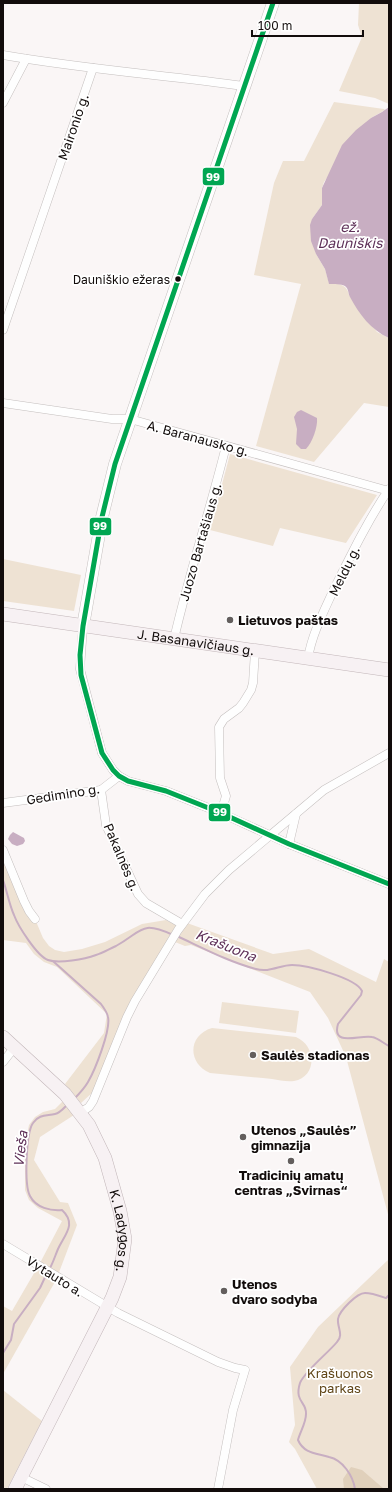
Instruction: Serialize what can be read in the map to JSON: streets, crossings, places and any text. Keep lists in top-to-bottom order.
{
  "streets": {
    "main road": ["J. Basanavičiaus g.", "K. Ladygos g."],
    "street": [
      "Maironio g.",
      "A. Baranausko g.",
      "Juozo Bartašiaus g.",
      "Meldų g.",
      "Gedimino g.",
      "Pakalnės g.",
      "Vytauto a."
    ]
  },
  "crossings": [
    ["A. Baranausko g.", "Juozo Bartašiaus g."],
    ["A. Baranausko g.", "Meldų g."],
    ["Juozo Bartašiaus g.", "J. Basanavičiaus g."],
    ["Meldų g.", "J. Basanavičiaus g."],
    ["Gedimino g.", "Pakalnės g."],
    ["K. Ladygos g.", "Vytauto a."]
  ],
  "water": ["ež. Dauniškis", "Krašuona", "Vieša"],
  "parks": ["Krašuonos parkas"],
  "places": [
    "Dauniškio ežeras",
    "Lietuvos paštas",
    "Saulės stadionas",
    "Utenos „Saulės” gimnazija",
    "Tradicinių amatų centras „Svirnas“",
    "Utenos dvaro sodyba"
  ],
  "lines": ["transit line 99"],
  "scale_bar": "100 m"
}
